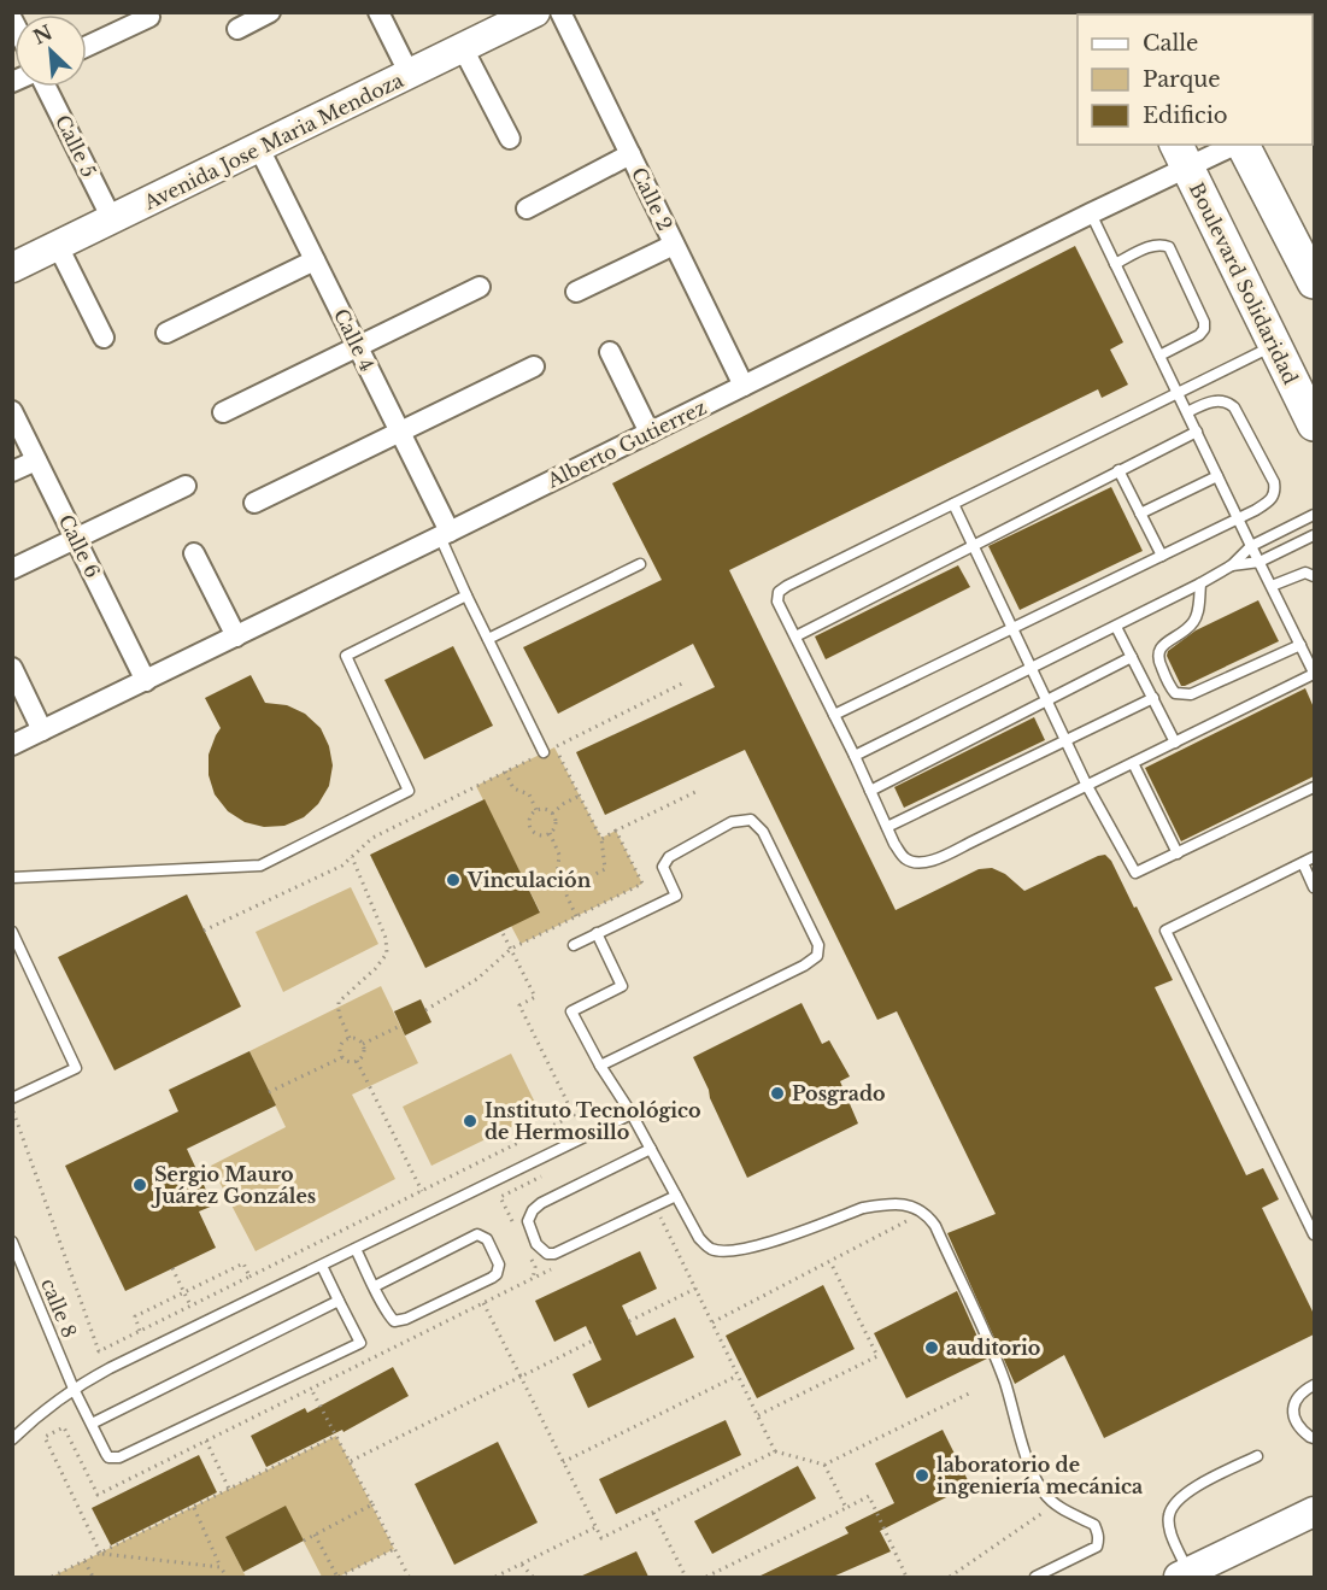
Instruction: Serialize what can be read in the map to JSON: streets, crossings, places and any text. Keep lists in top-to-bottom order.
{
  "streets": {
    "main road": ["Boulevard Solidaridad"],
    "street": [
      "Avenida Jose Maria Mendoza",
      "Calle 5",
      "Calle 2",
      "Calle 4",
      "Alberto Gutierrez",
      "Calle 6"
    ],
    "lane": ["calle 8"]
  },
  "crossings": [
    ["Avenida Jose Maria Mendoza", "Calle 5"],
    ["Avenida Jose Maria Mendoza", "Calle 4"],
    ["Calle 2", "Alberto Gutierrez"],
    ["Boulevard Solidaridad", "Alberto Gutierrez"],
    ["Calle 4", "Alberto Gutierrez"],
    ["Alberto Gutierrez", "Calle 6"]
  ],
  "places": [
    "Vinculación",
    "Posgrado",
    "Instituto Tecnológico de Hermosillo",
    "Sergio Mauro Juárez Gonzáles",
    "auditorio",
    "laboratorio de ingeniería mecánica"
  ],
  "legend": ["Calle", "Parque", "Edificio"],
  "north": "top left"
}
